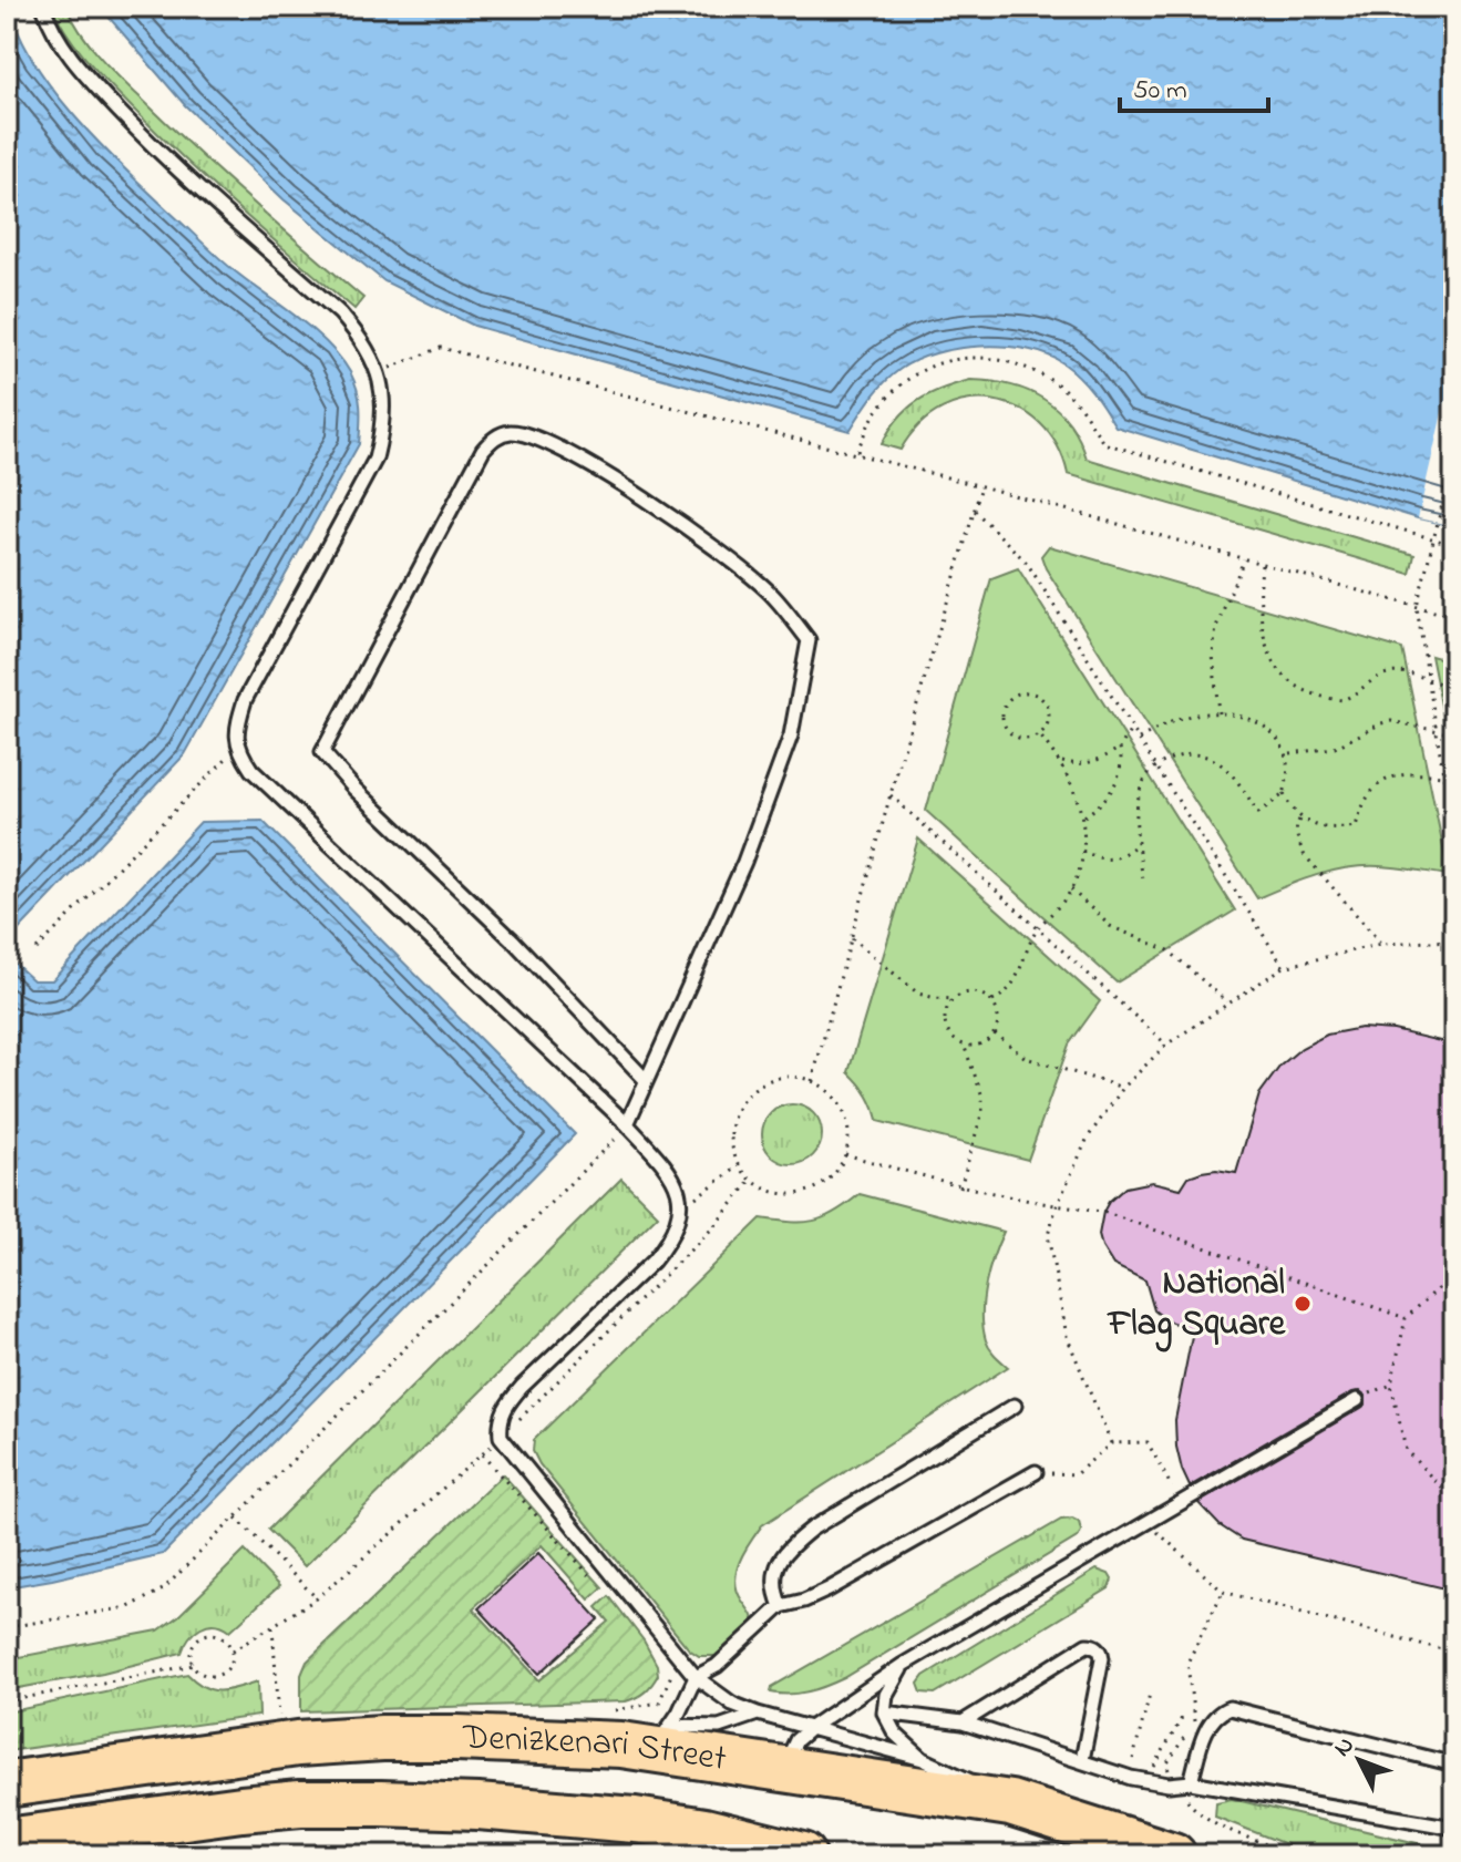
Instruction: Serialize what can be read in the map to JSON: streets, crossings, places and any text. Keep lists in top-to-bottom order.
{
  "streets": {
    "highway": ["Denizkenari Street"]
  },
  "places": ["National Flag Square"],
  "scale_bar": "50 m",
  "north": "top left"
}
